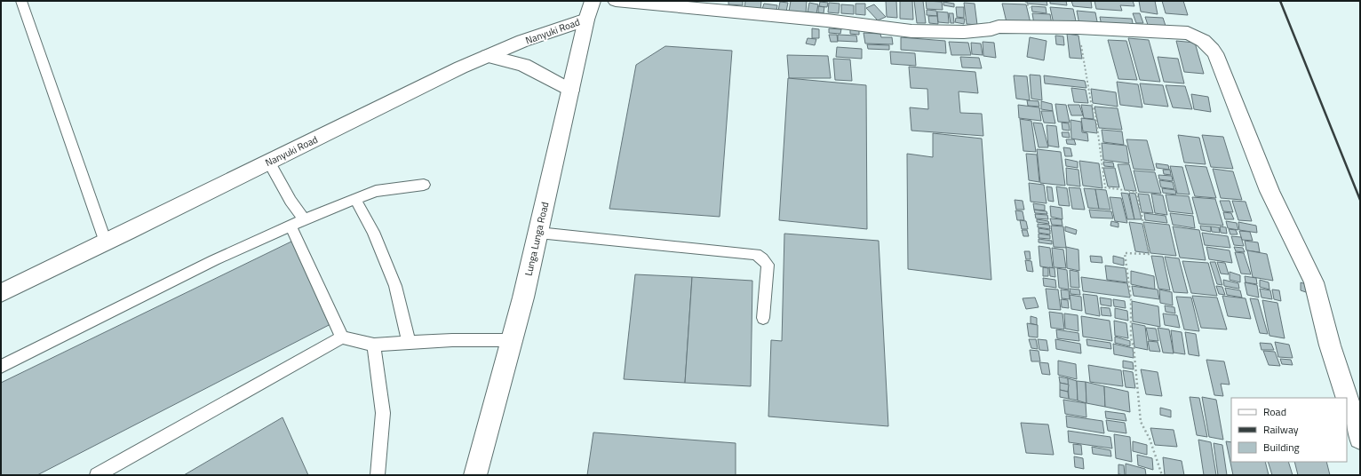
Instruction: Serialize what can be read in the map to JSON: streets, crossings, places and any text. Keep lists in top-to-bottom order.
{
  "streets": {
    "street": ["Nanyuki Road", "Lunga Lunga Road"]
  },
  "crossings": [
    ["Nanyuki Road", "Lunga Lunga Road"]
  ],
  "legend": ["Road", "Railway", "Building"]
}
